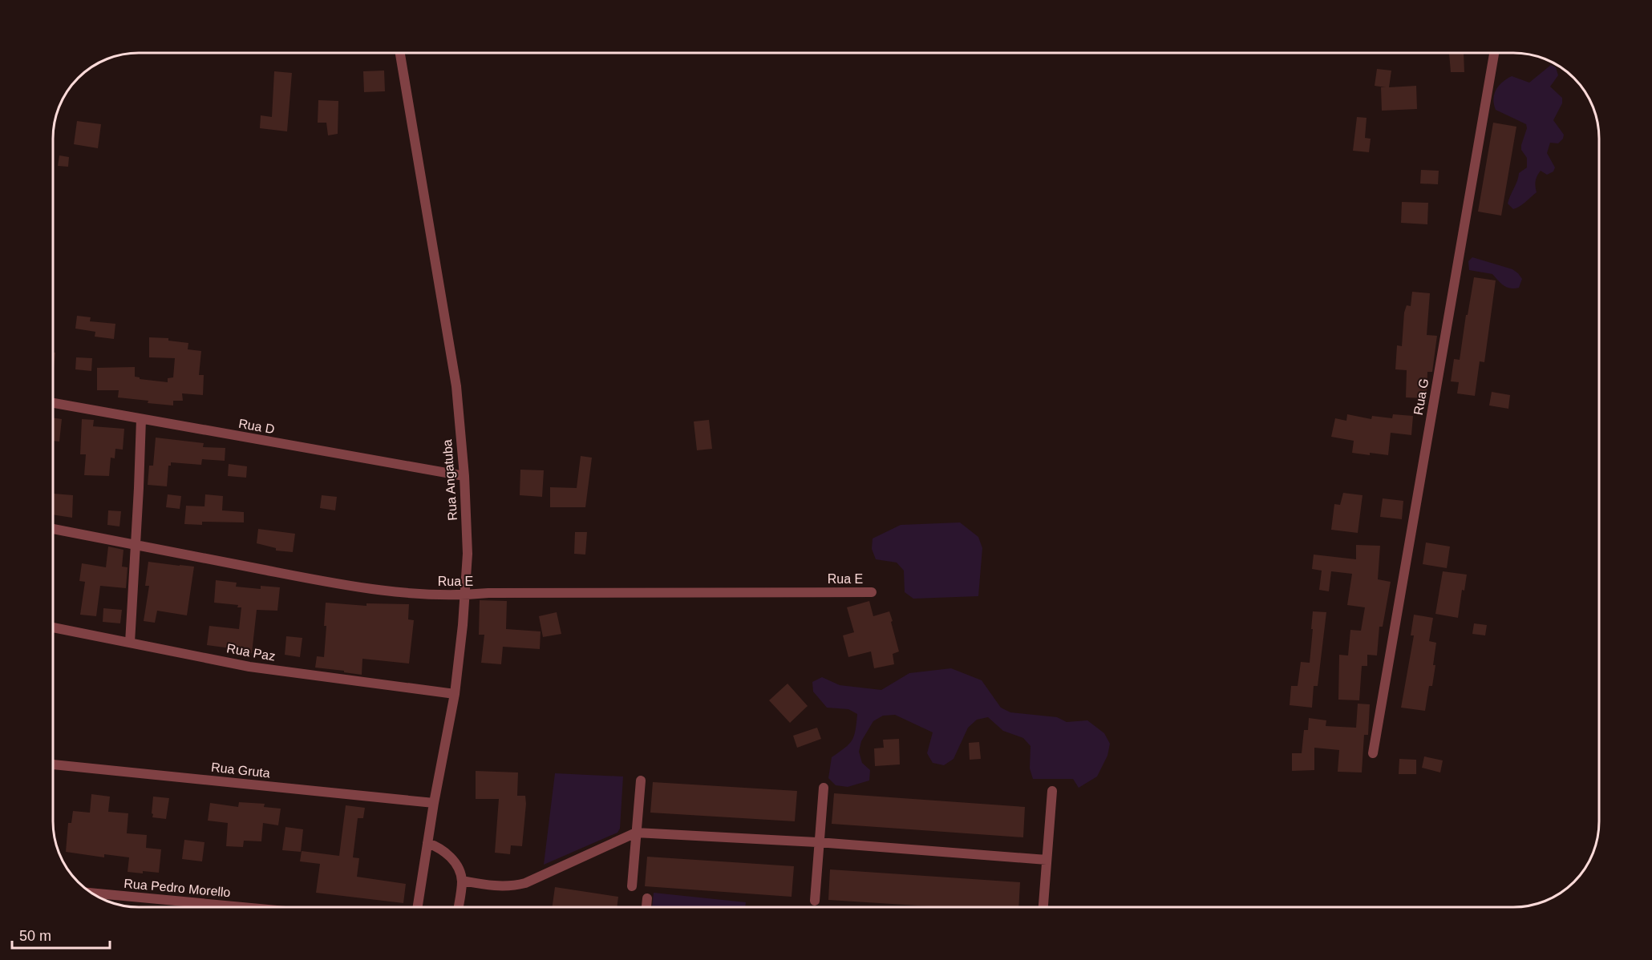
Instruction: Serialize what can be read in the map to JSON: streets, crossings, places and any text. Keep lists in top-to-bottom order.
{
  "streets": {
    "street": [
      "Rua G",
      "Rua D",
      "Rua Angatuba",
      "Rua E",
      "Rua Paz",
      "Rua Gruta",
      "Rua Pedro Morello"
    ]
  },
  "crossings": [
    ["Rua D", "Rua Angatuba"],
    ["Rua Angatuba", "Rua E"],
    ["Rua Angatuba", "Rua Paz"],
    ["Rua Angatuba", "Rua Gruta"]
  ],
  "scale_bar": "50 m"
}
